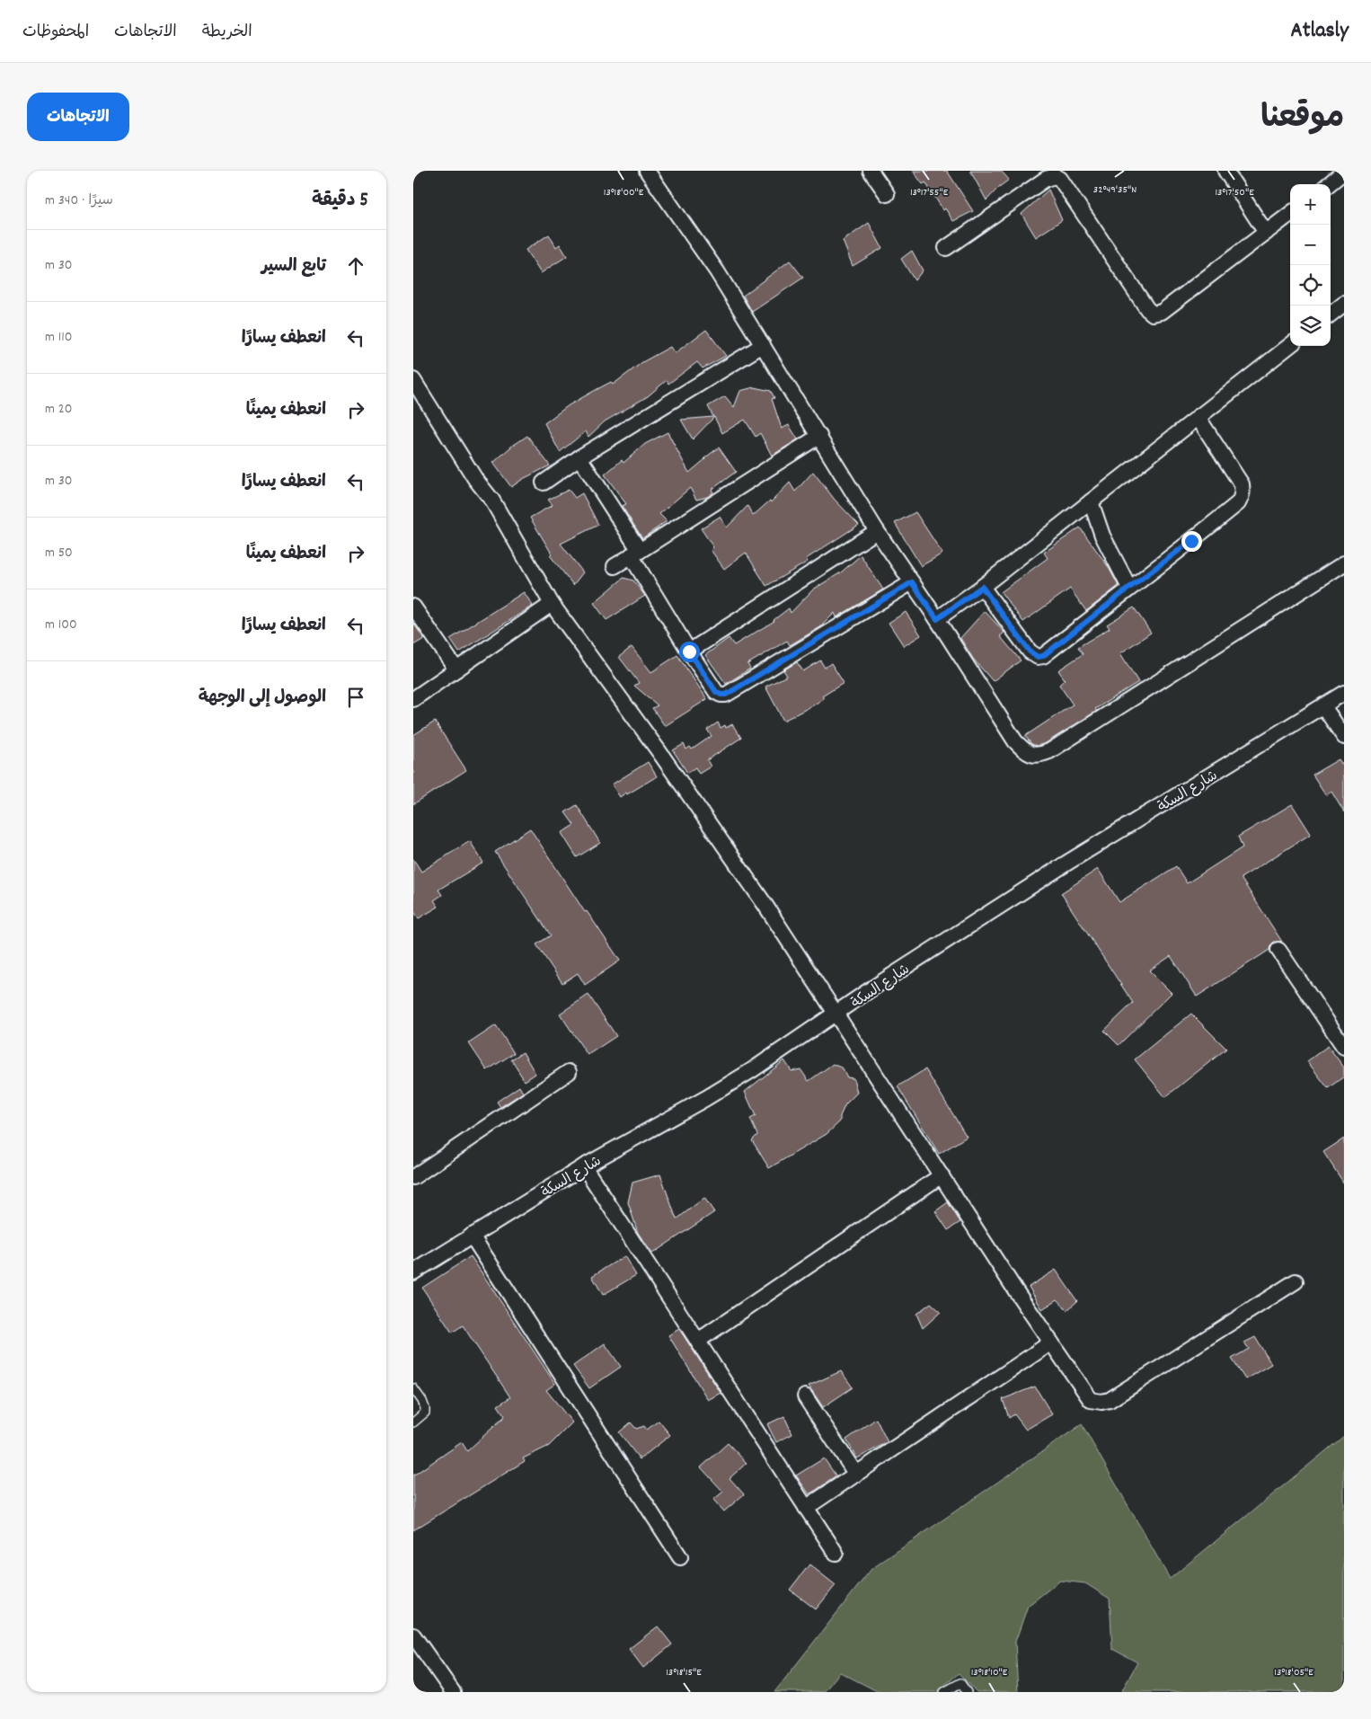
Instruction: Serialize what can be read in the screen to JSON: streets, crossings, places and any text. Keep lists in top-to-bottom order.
{
  "streets": {
    "street": ["شارع السكة"]
  },
  "page": {
    "header": "Atlasly",
    "nav": ["الخريطة", "الاتجاهات", "المحفوظات"],
    "title": "موقعنا",
    "buttons": "الاتجاهات",
    "heading": ["5 دقيقة", "سيرًا · 340 m"],
    "map_buttons": ["+", "−"],
    "list": [
      ["تابع السير", "30 m"],
      ["انعطف يسارًا", "110 m"],
      ["انعطف يمينًا", "20 m"],
      ["انعطف يسارًا", "30 m"],
      ["انعطف يمينًا", "50 m"],
      ["انعطف يسارًا", "100 m"],
      "الوصول إلى الوجهة"
    ]
  },
  "coordinates": [
    "32°49'35\"N",
    "13°18'00\"E",
    "13°17'55\"E",
    "13°17'50\"E",
    "13°18'15\"E",
    "13°18'10\"E",
    "13°18'05\"E"
  ]
}
